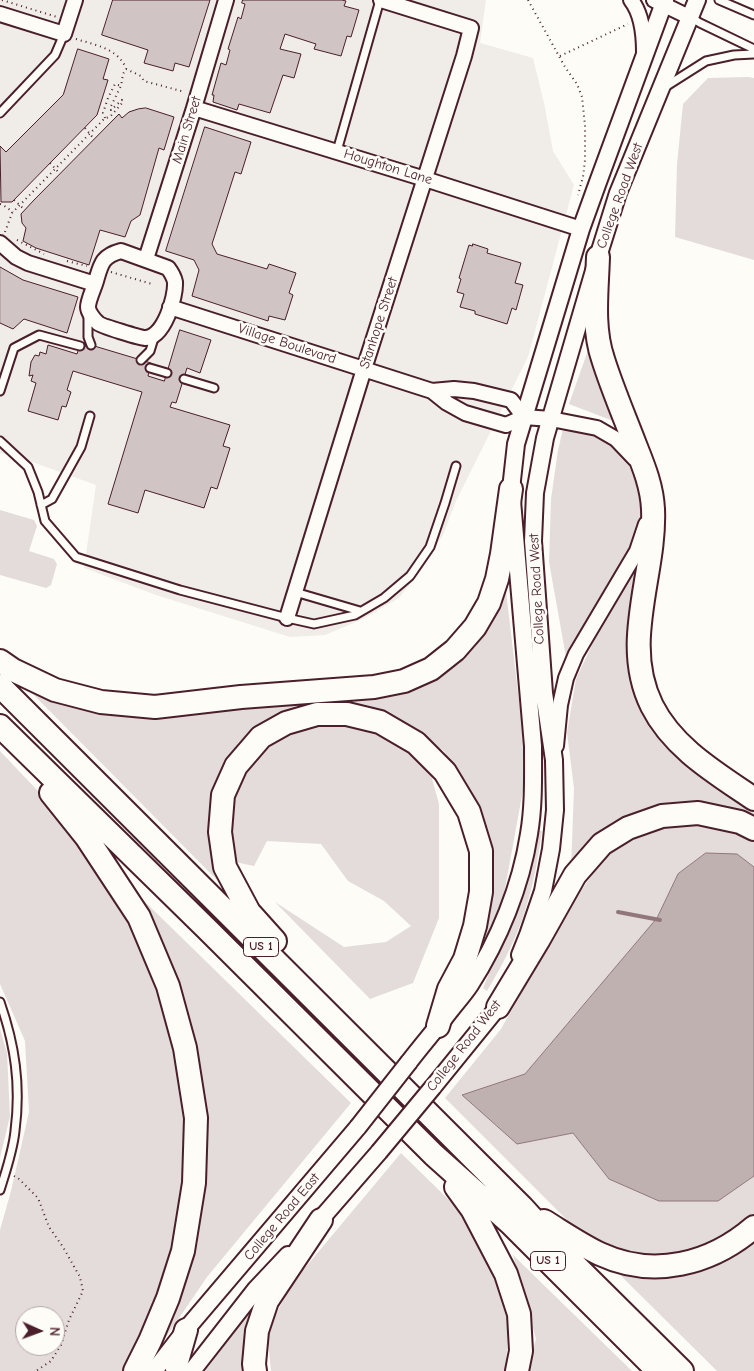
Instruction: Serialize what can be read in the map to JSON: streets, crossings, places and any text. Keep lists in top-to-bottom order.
{
  "streets": {
    "highway": ["US 1"],
    "street": [
      "Main Street",
      "Houghton Lane",
      "College Road West",
      "Stanhope Street",
      "Village Boulevard",
      "College Road East"
    ]
  },
  "crossings": [
    ["Main Street", "Houghton Lane"],
    ["Main Street", "Village Boulevard"],
    ["Houghton Lane", "College Road West"],
    ["Houghton Lane", "Stanhope Street"],
    ["College Road West", "Village Boulevard"],
    ["College Road West", "College Road East"],
    ["Stanhope Street", "Village Boulevard"]
  ],
  "north": "right"
}
